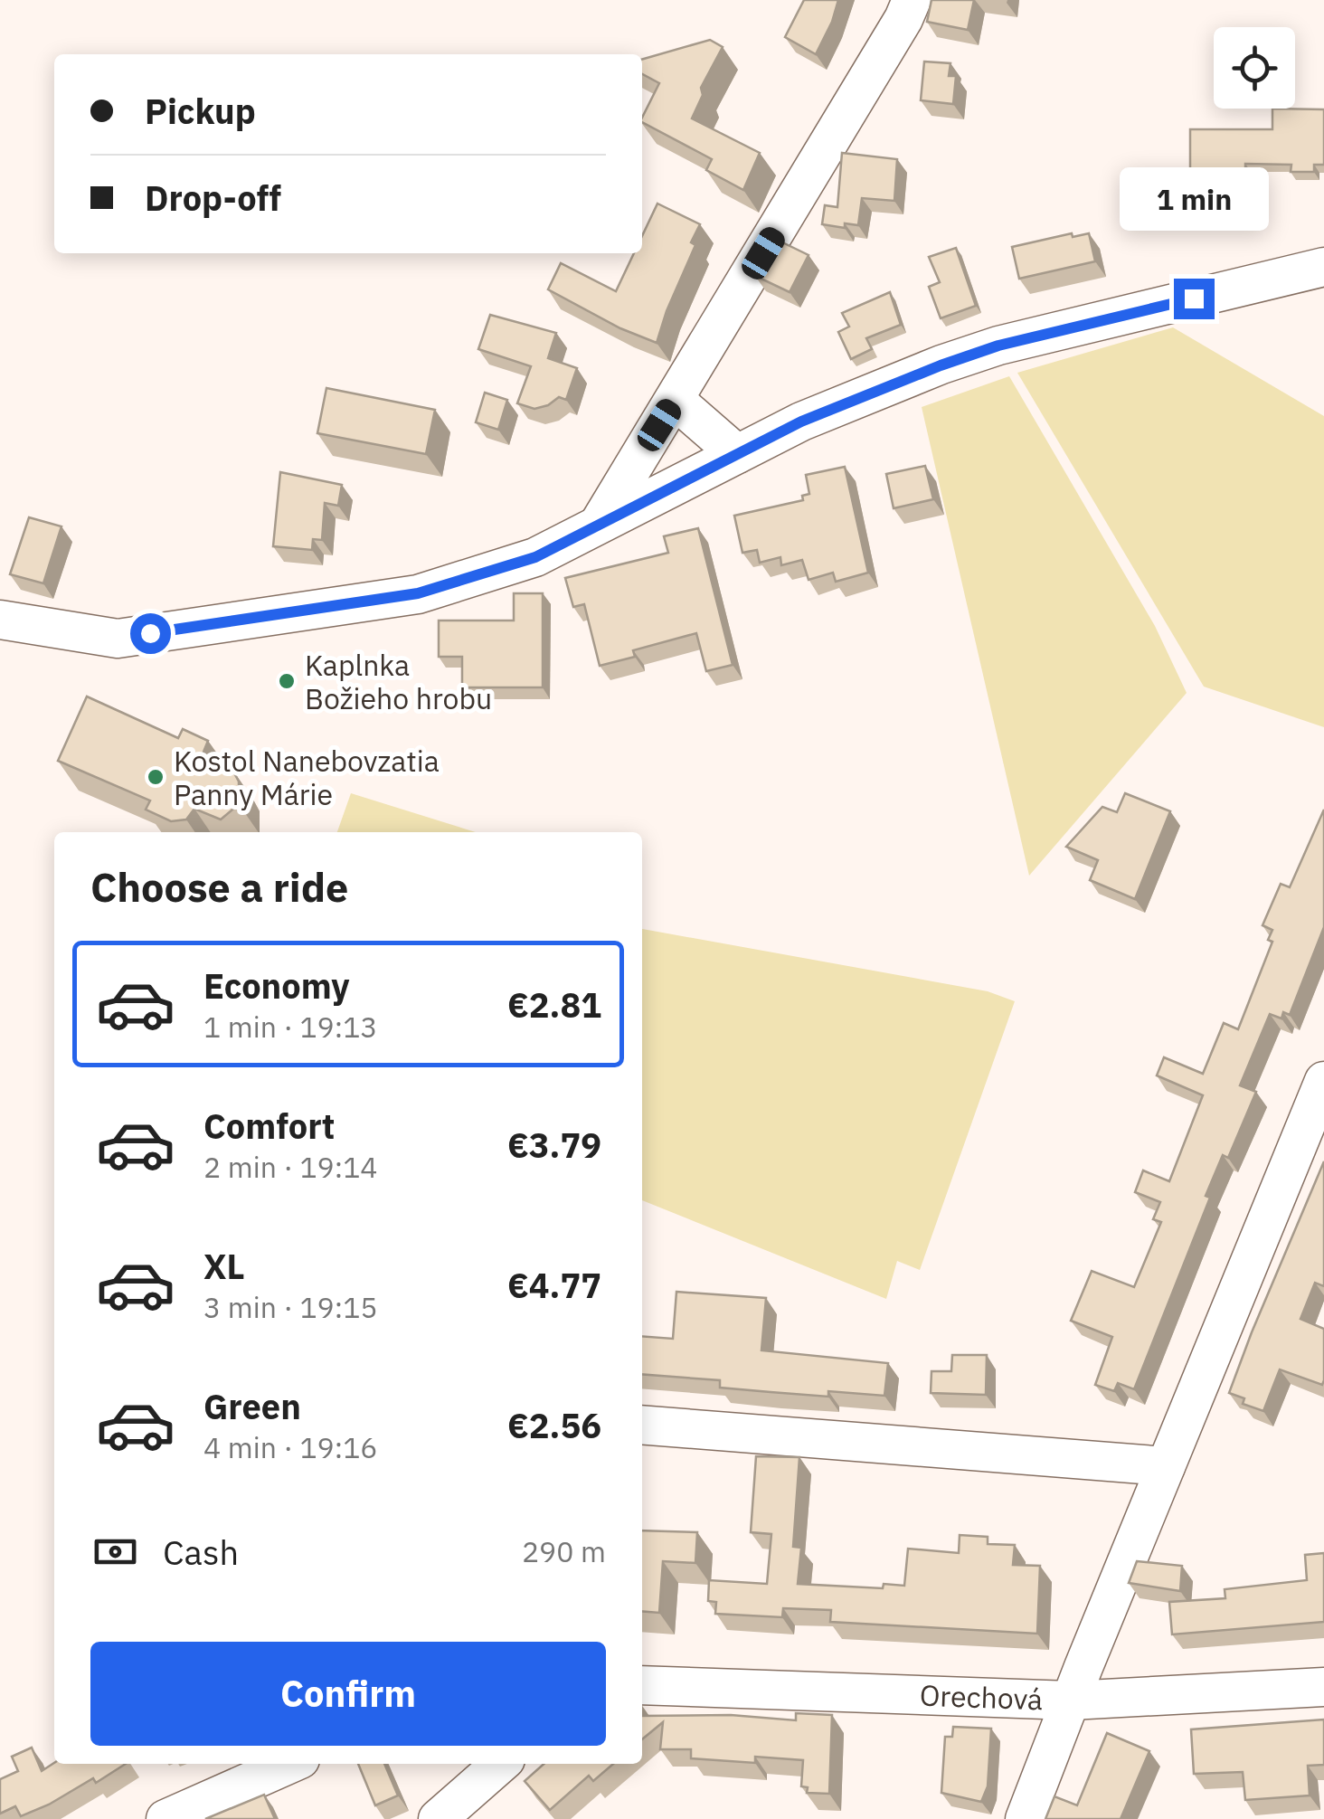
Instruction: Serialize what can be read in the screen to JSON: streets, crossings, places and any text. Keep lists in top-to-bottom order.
{
  "streets": {
    "street": ["Orechová"]
  },
  "places": ["Kaplnka Božieho hrobu", "Kostol Nanebovzatia Panny Márie"],
  "page": {
    "banner": ["Pickup", "Drop-off"],
    "bubble": "1 min",
    "heading": "Choose a ride",
    "list": [
      {
        "name": "Economy",
        "note": "1 min · 19:13",
        "value": "€2.81"
      },
      {
        "name": "Comfort",
        "note": "2 min · 19:14",
        "value": "€3.79"
      },
      {
        "name": "XL",
        "note": "3 min · 19:15",
        "value": "€4.77"
      },
      {
        "name": "Green",
        "note": "4 min · 19:16",
        "value": "€2.56"
      }
    ],
    "pay": ["Cash", "290 m"],
    "buttons": "Confirm"
  }
}
